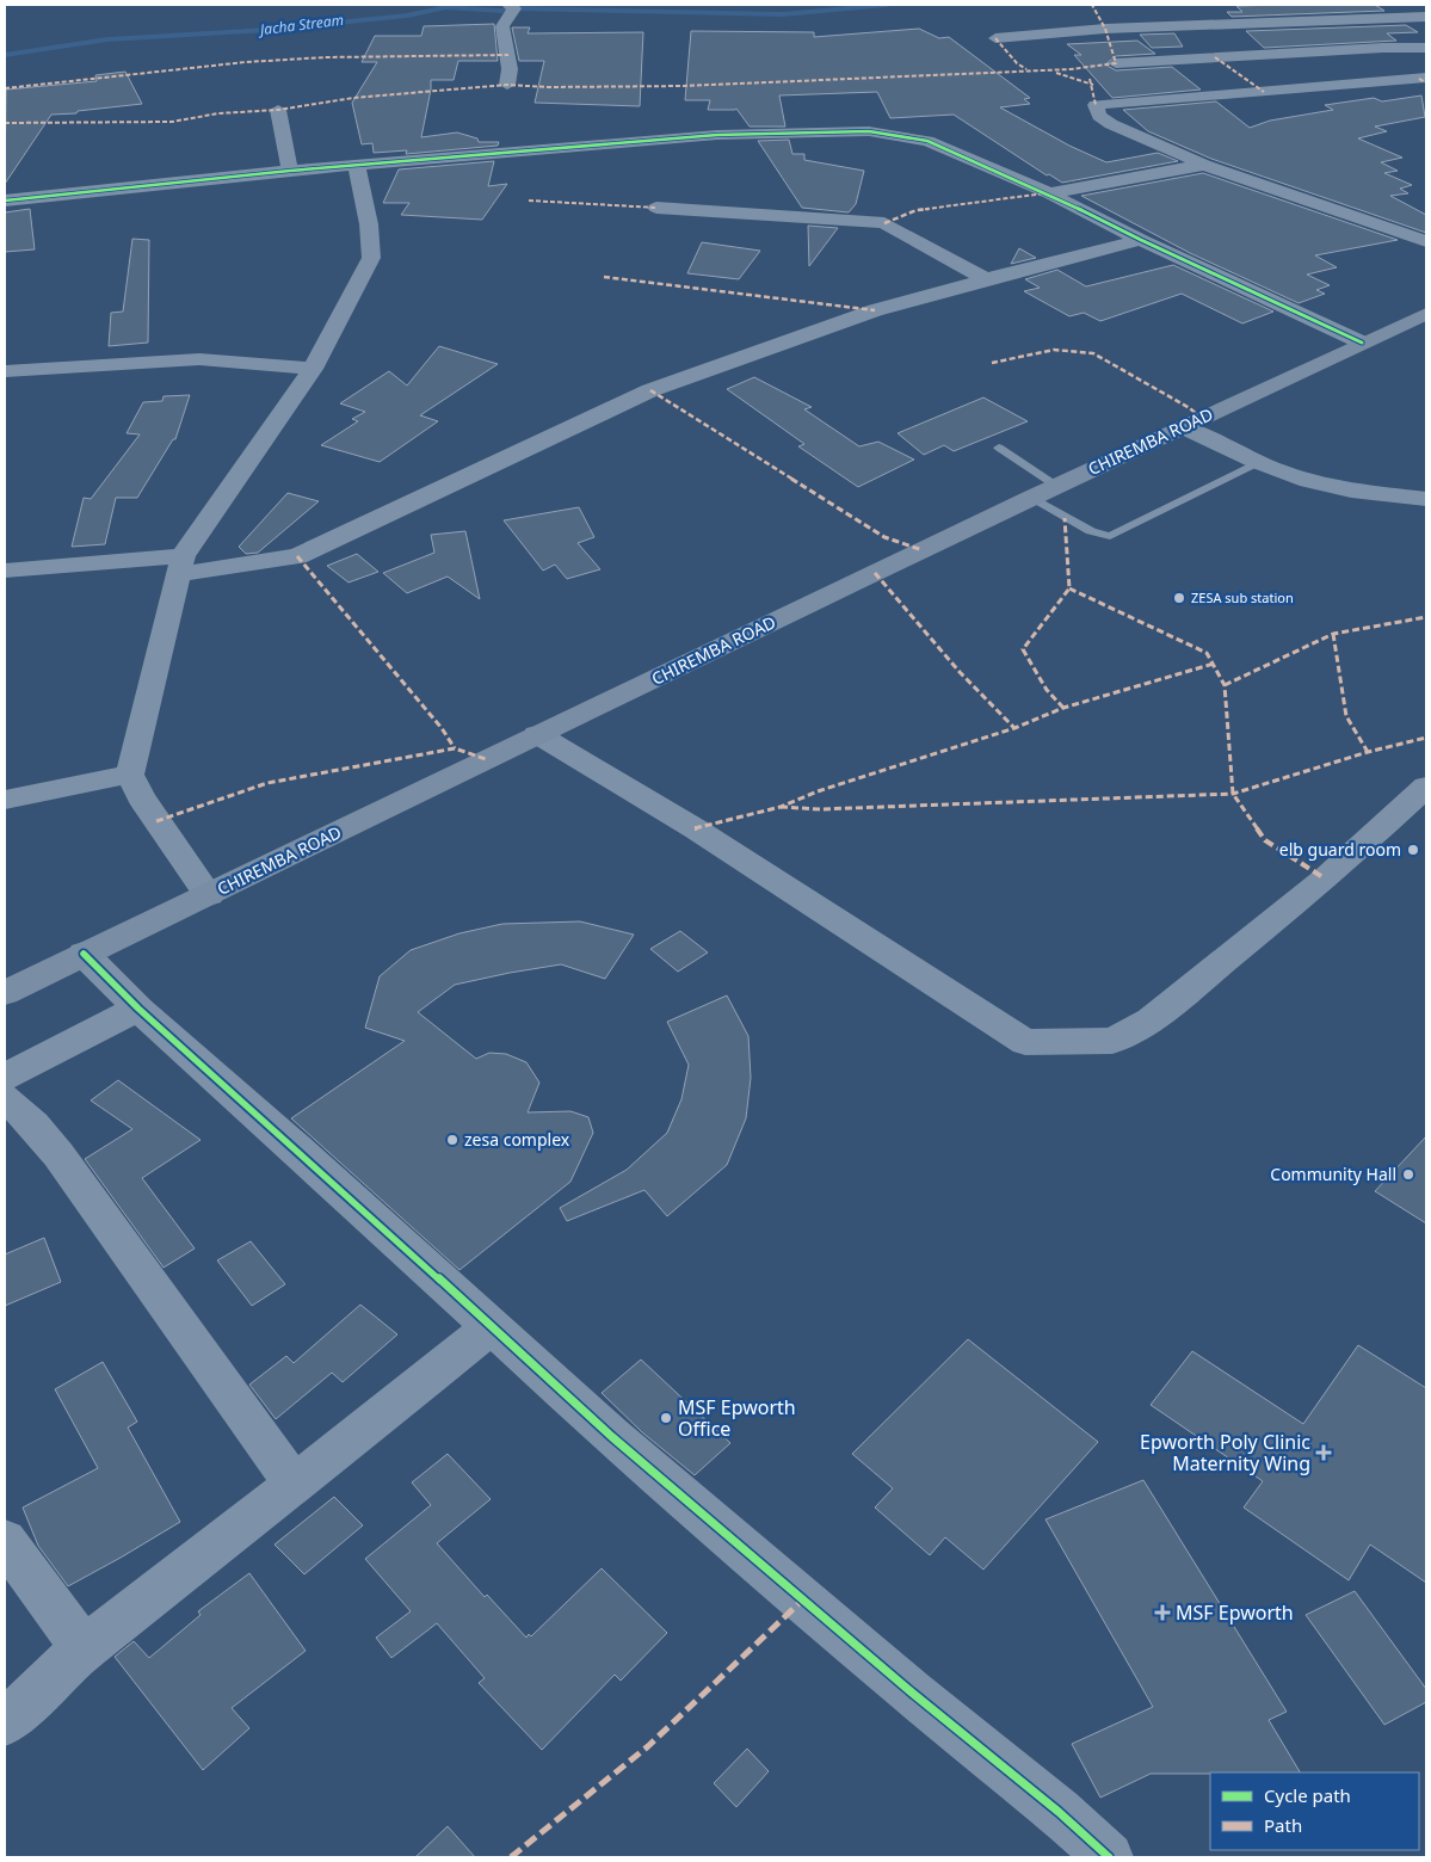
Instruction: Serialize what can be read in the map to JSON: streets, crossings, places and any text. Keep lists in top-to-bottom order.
{
  "streets": {
    "main road": ["CHIREMBA ROAD"]
  },
  "water": ["Jacha Stream"],
  "places": {
    "other": [
      "ZESA sub station",
      "elb guard room",
      "zesa complex",
      "Community Hall",
      "MSF Epworth Office"
    ],
    "health": ["Epworth Poly Clinic Maternity Wing", "MSF Epworth"]
  },
  "legend": ["Cycle path", "Path"]
}
